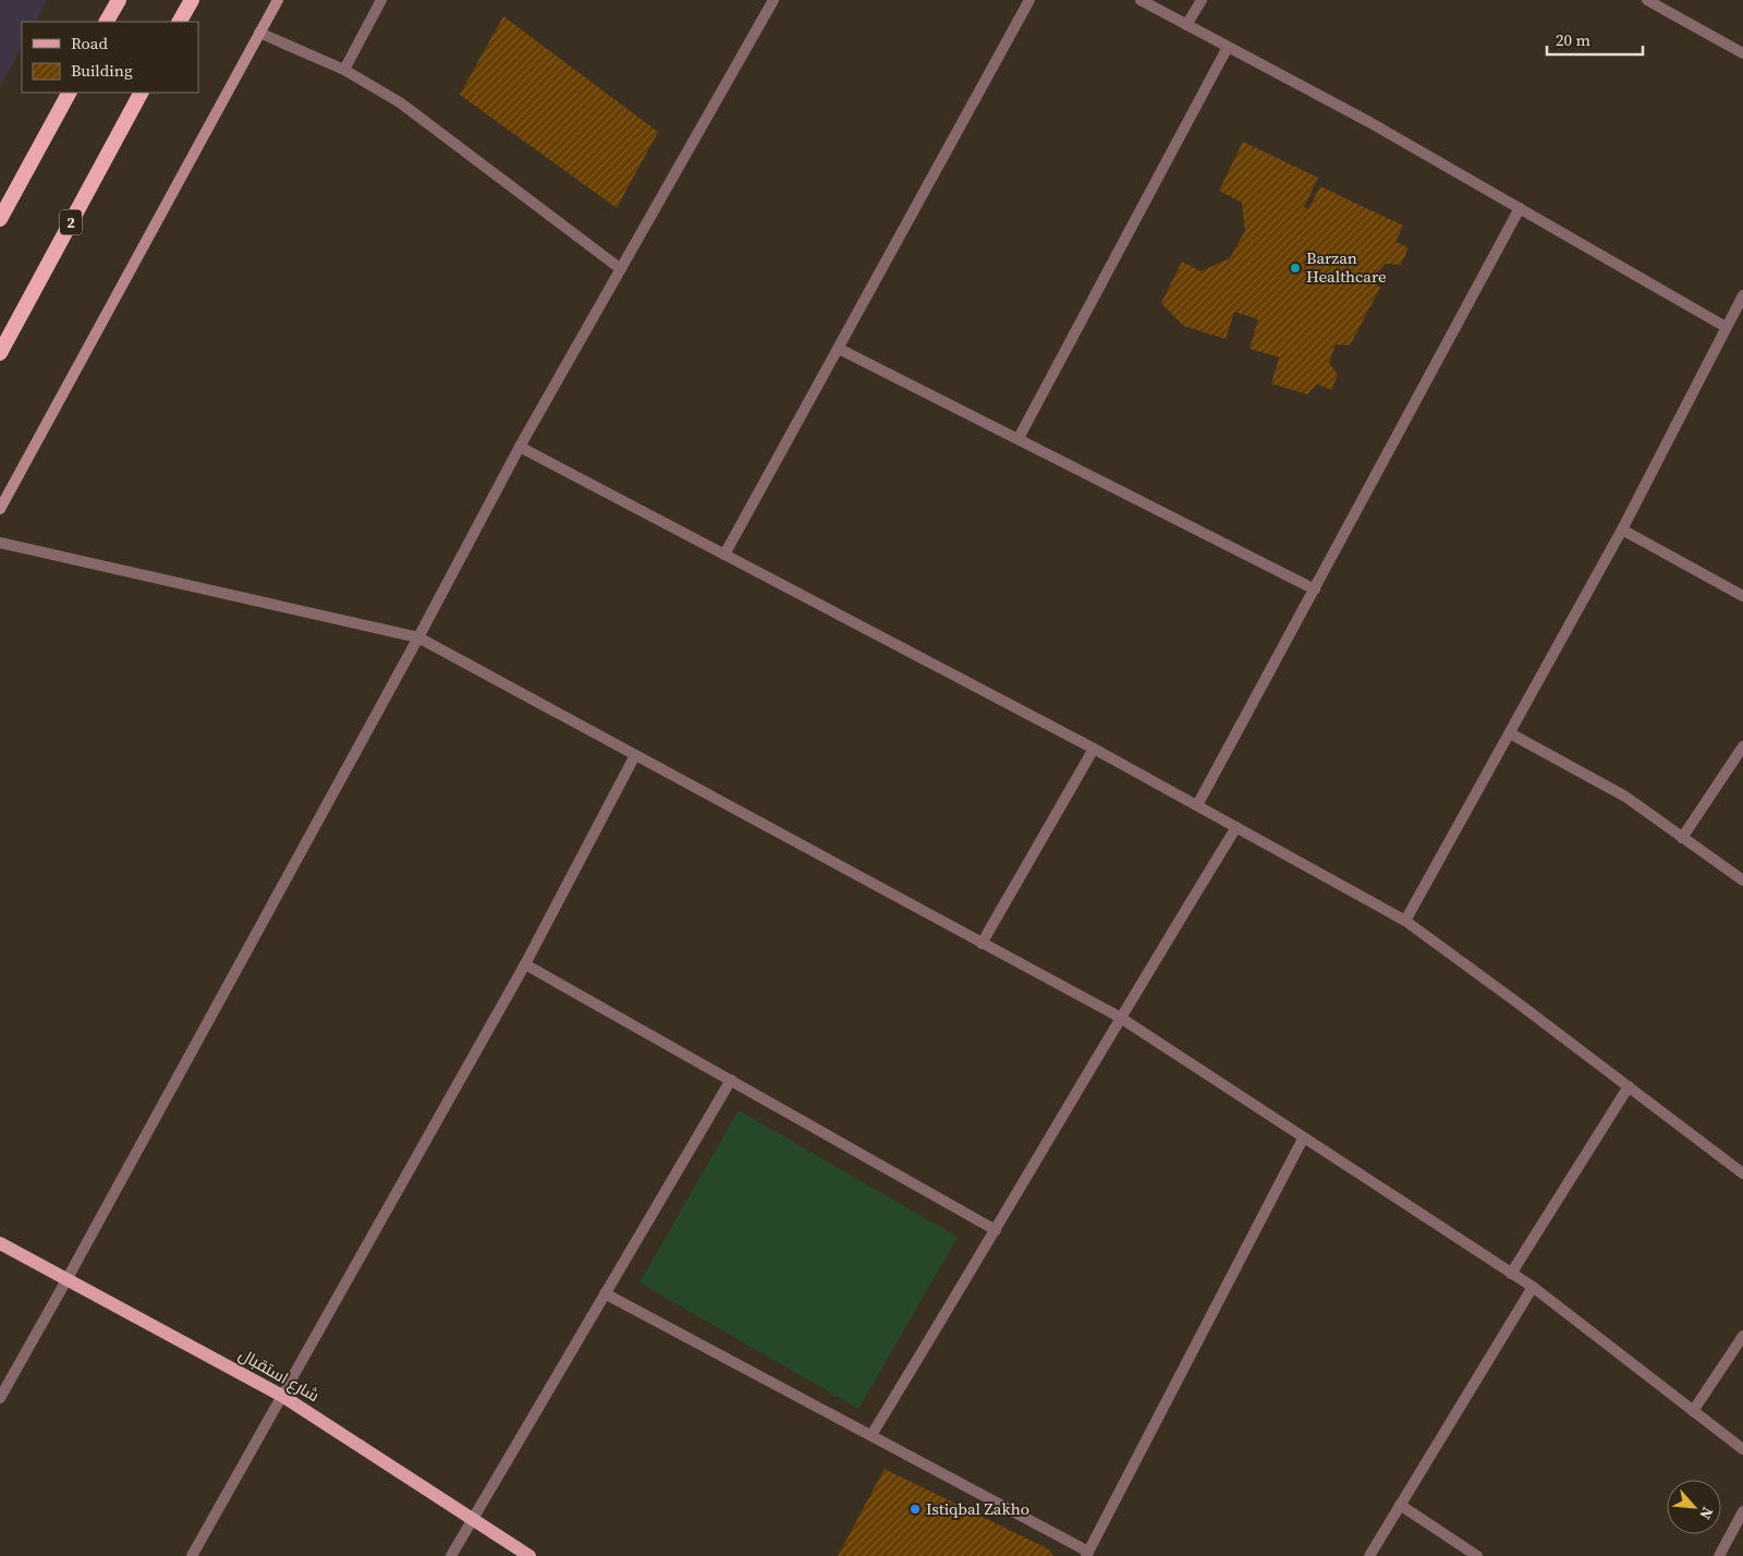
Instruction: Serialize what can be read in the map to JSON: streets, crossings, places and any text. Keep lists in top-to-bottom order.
{
  "streets": {
    "highway": ["2"],
    "main road": ["شارع استقبال"]
  },
  "places": ["Barzan Healthcare", "Istiqbal Zakho"],
  "legend": ["Road", "Building"],
  "scale_bar": "20 m",
  "north": "bottom right"
}
